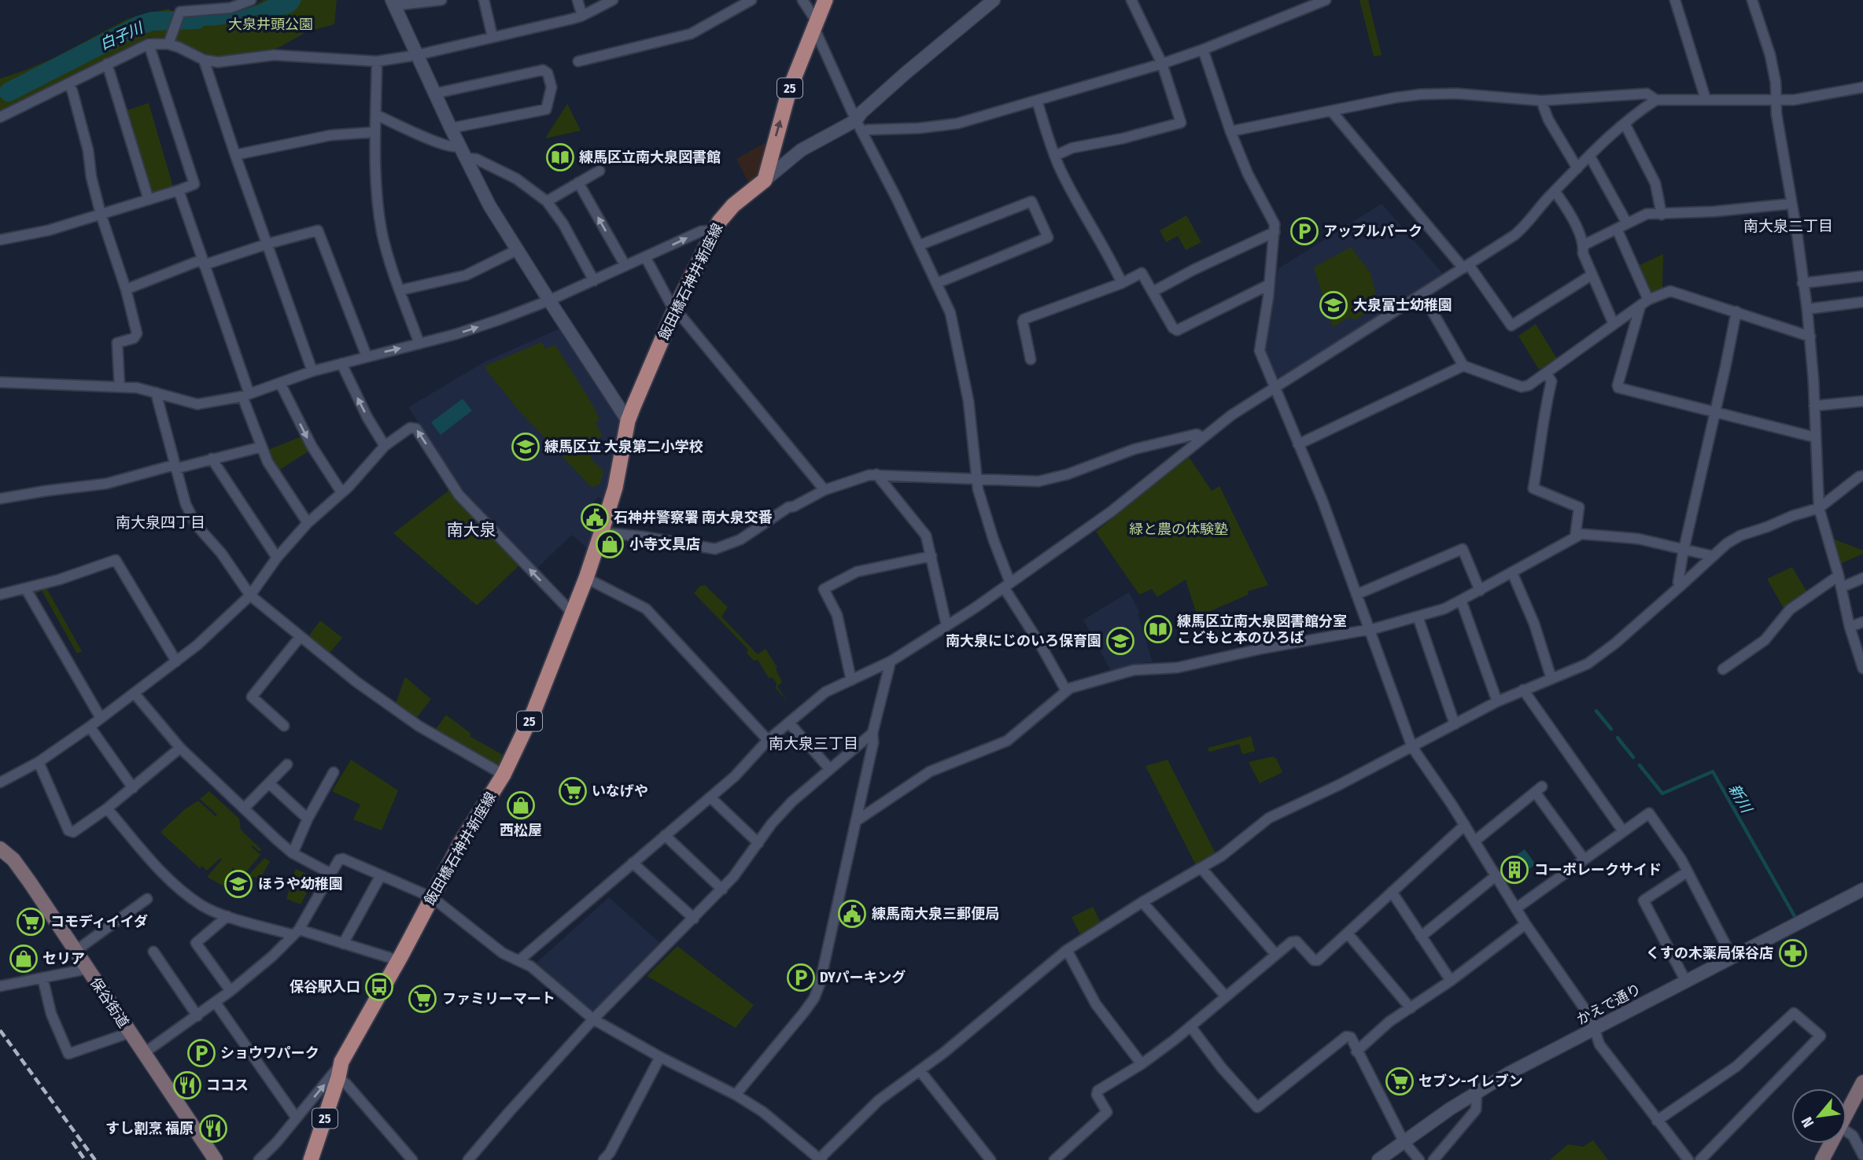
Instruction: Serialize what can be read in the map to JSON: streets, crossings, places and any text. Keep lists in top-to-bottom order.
{
  "streets": {
    "main road": ["25", "飯田橋石神井新座線", "保谷街道"],
    "street": ["かえで通り"]
  },
  "crossings": [
    ["25", "飯田橋石神井新座線"]
  ],
  "districts": [
    "南大泉二丁目",
    "南大泉四丁目",
    "南大泉",
    "南大泉三丁目"
  ],
  "water": ["白子川", "新川"],
  "parks": ["大泉井頭公園", "緑と農の体験塾"],
  "places": {
    "library": ["練馬区立南大泉図書館", "練馬区立南大泉図書館分室 こどもと本のひろば"],
    "parking": ["アップルパーク", "DYパーキング", "ショウワパーク"],
    "school or university": [
      "大泉富士幼稚園",
      "練馬区立 大泉第二小学校",
      "南大泉にじのいろ保育園",
      "ほうや幼稚園"
    ],
    "public building": ["石神井警察署 南大泉交番", "練馬南大泉三郵便局"],
    "shop": ["小寺文具店", "西松屋", "セリア"],
    "supermarket": [
      "いなげや",
      "コモディイイダ",
      "ファミリーマート",
      "セブン-イレブン"
    ],
    "building": ["コーポレークサイド"],
    "pharmacy": ["くすの木薬局保谷店"],
    "bus stop": ["保谷駅入口"],
    "restaurant": ["ココス", "すし割烹 福原"]
  },
  "north": "bottom left"
}
